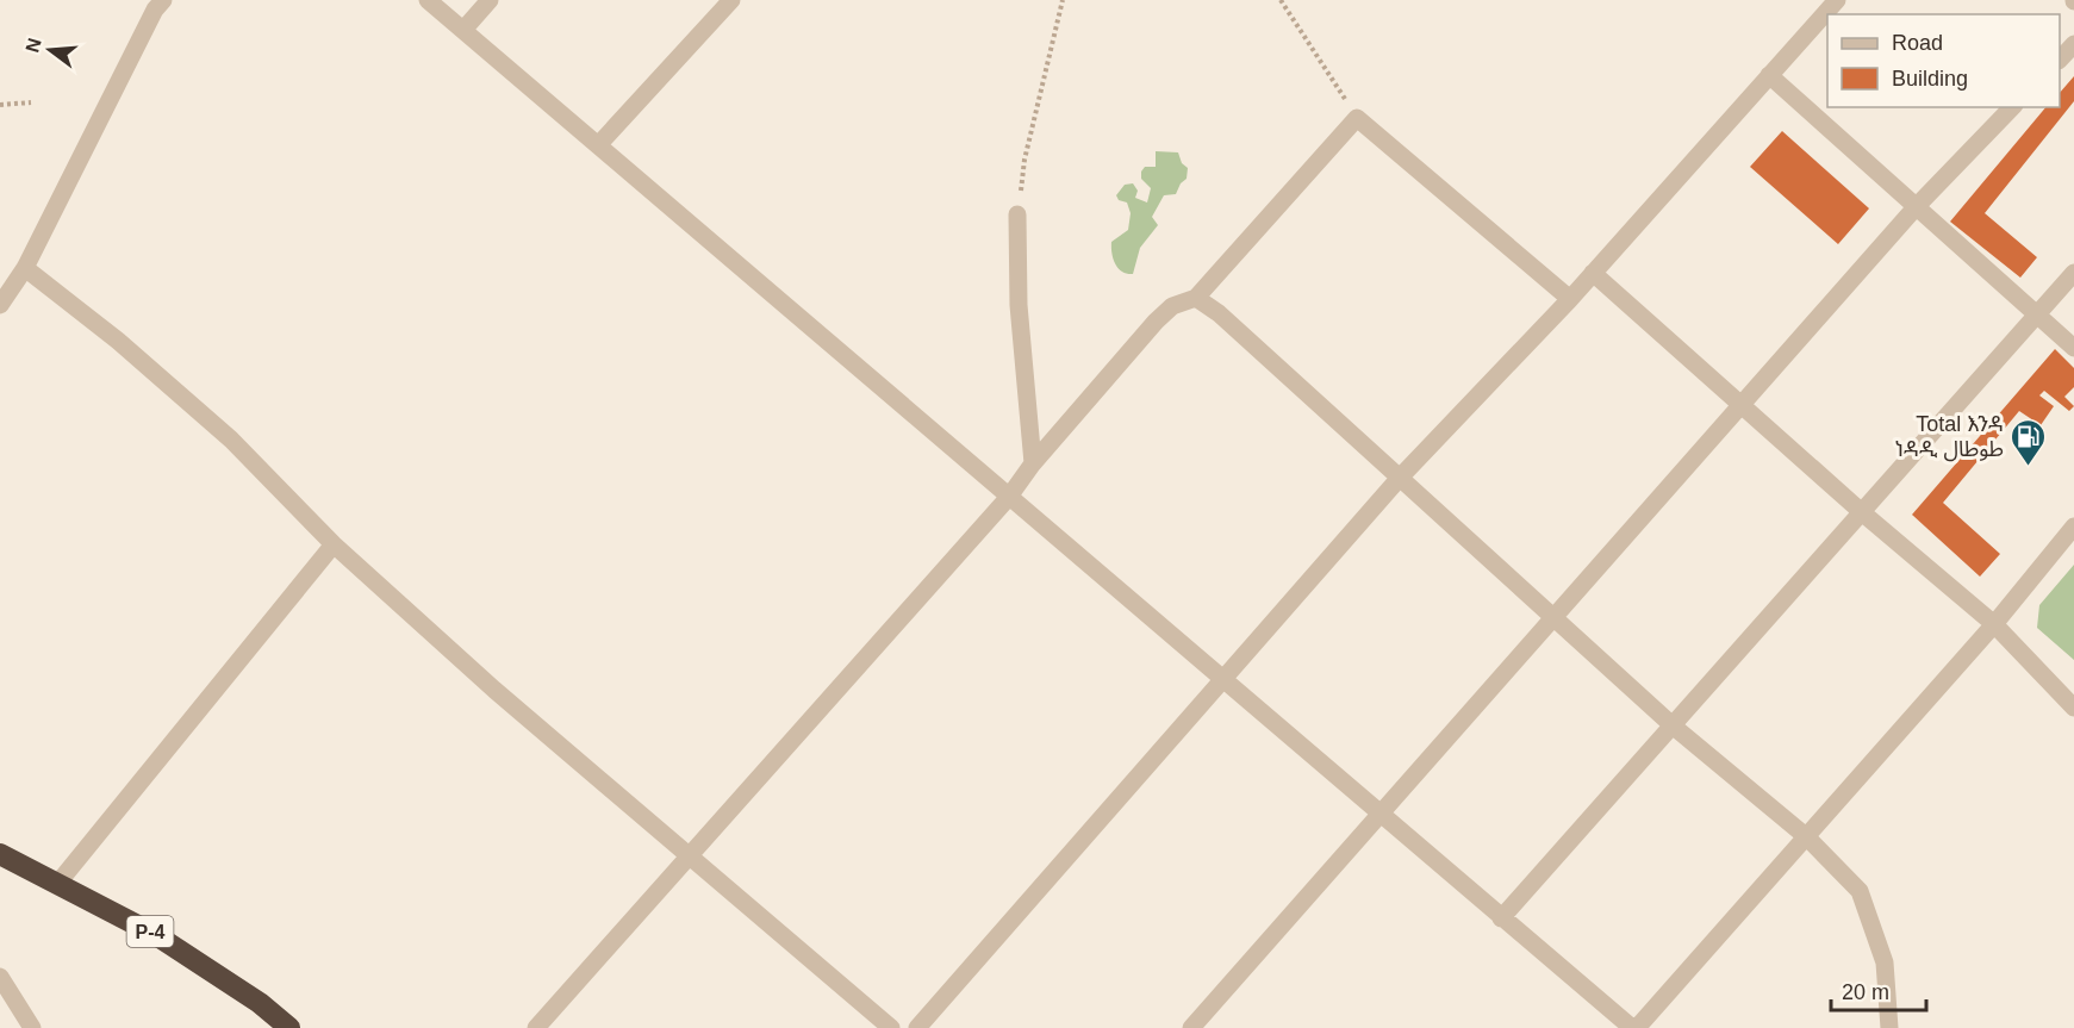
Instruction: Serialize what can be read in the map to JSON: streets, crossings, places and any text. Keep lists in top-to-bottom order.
{
  "streets": {
    "highway": ["P-4"]
  },
  "places": {
    "fuel station": ["Total እንዳ ነዳዲ طوطال"]
  },
  "legend": ["Road", "Building"],
  "scale_bar": "20 m",
  "north": "left"
}
